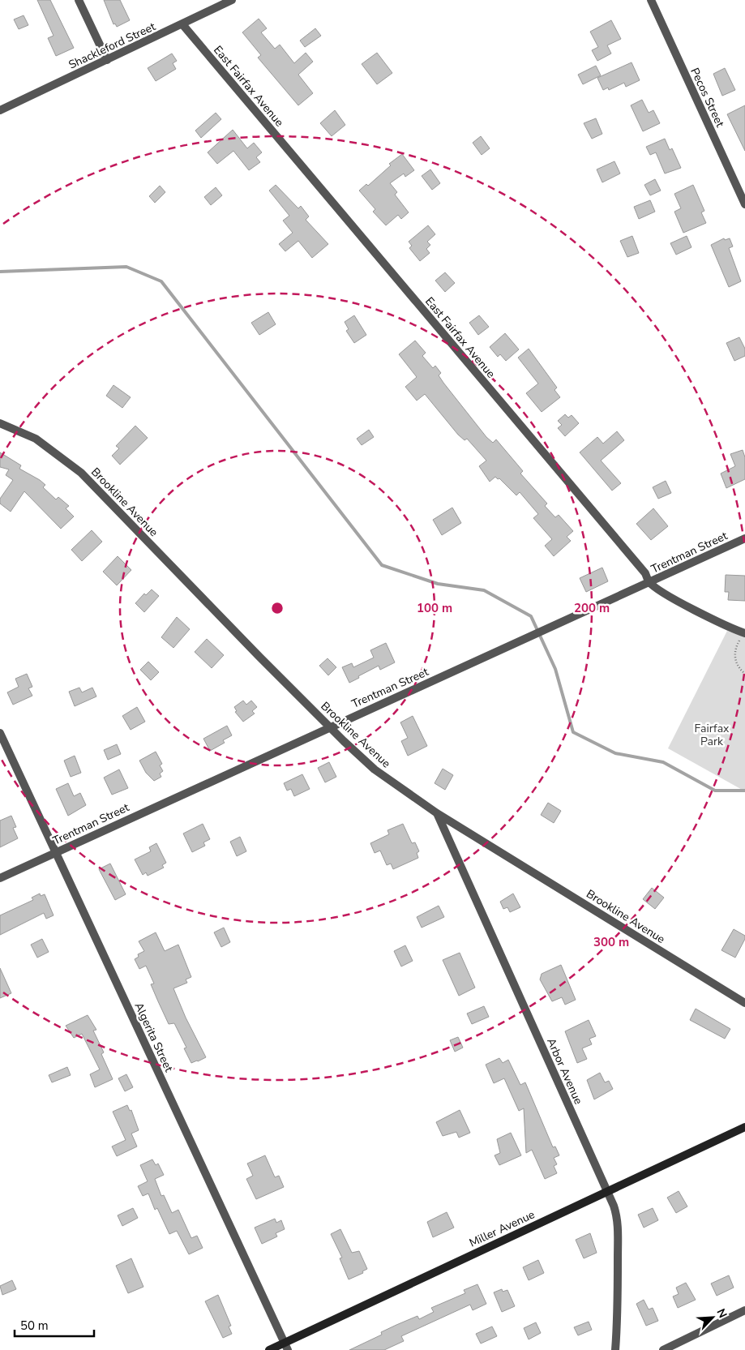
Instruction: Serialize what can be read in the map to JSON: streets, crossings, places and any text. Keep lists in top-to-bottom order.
{
  "streets": {
    "main road": ["Miller Avenue"],
    "street": [
      "Shackleford Street",
      "East Fairfax Avenue",
      "Pecos Street",
      "Brookline Avenue",
      "Trentman Street",
      "Algerita Street",
      "Arbor Avenue"
    ]
  },
  "crossings": [
    ["Shackleford Street", "East Fairfax Avenue"],
    ["East Fairfax Avenue", "Trentman Street"],
    ["Brookline Avenue", "Trentman Street"],
    ["Brookline Avenue", "Arbor Avenue"],
    ["Trentman Street", "Algerita Street"],
    ["Algerita Street", "Miller Avenue"],
    ["Arbor Avenue", "Miller Avenue"]
  ],
  "parks": ["Fairfax Park"],
  "scale_bar": "50 m",
  "north": "top right",
  "rings": ["100 m", "200 m", "300 m"]
}
